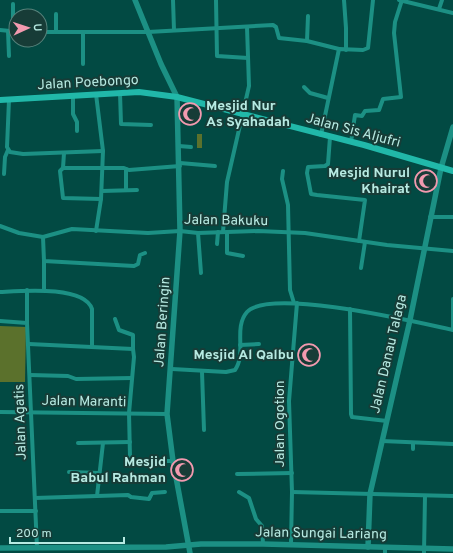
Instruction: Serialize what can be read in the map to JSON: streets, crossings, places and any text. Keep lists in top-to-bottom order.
{
  "streets": {
    "main road": ["Jalan Poebongo", "Jalan Sis Aljufri"],
    "street": [
      "Jalan Bakuku",
      "Jalan Beringin",
      "Jalan Danau Talaga",
      "Jalan Maranti",
      "Jalan Agatis",
      "Jalan Ogotion",
      "Jalan Sungai Lariang"
    ]
  },
  "crossings": [
    ["Jalan Poebongo", "Jalan Sis Aljufri"],
    ["Jalan Poebongo", "Jalan Beringin"],
    ["Jalan Sis Aljufri", "Jalan Beringin"],
    ["Jalan Sis Aljufri", "Jalan Danau Talaga"],
    ["Jalan Bakuku", "Jalan Beringin"],
    ["Jalan Bakuku", "Jalan Danau Talaga"],
    ["Jalan Bakuku", "Jalan Ogotion"],
    ["Jalan Beringin", "Jalan Maranti"],
    ["Jalan Beringin", "Jalan Sungai Lariang"],
    ["Jalan Danau Talaga", "Jalan Sungai Lariang"],
    ["Jalan Maranti", "Jalan Agatis"],
    ["Jalan Agatis", "Jalan Sungai Lariang"],
    ["Jalan Ogotion", "Jalan Sungai Lariang"]
  ],
  "places": {
    "mosque": [
      "Mesjid Nur As Syahadah",
      "Mesjid Nurul Khairat",
      "Mesjid Al Qalbu",
      "Mesjid Babul Rahman"
    ]
  },
  "scale_bar": "200 m",
  "north": "right"
}
